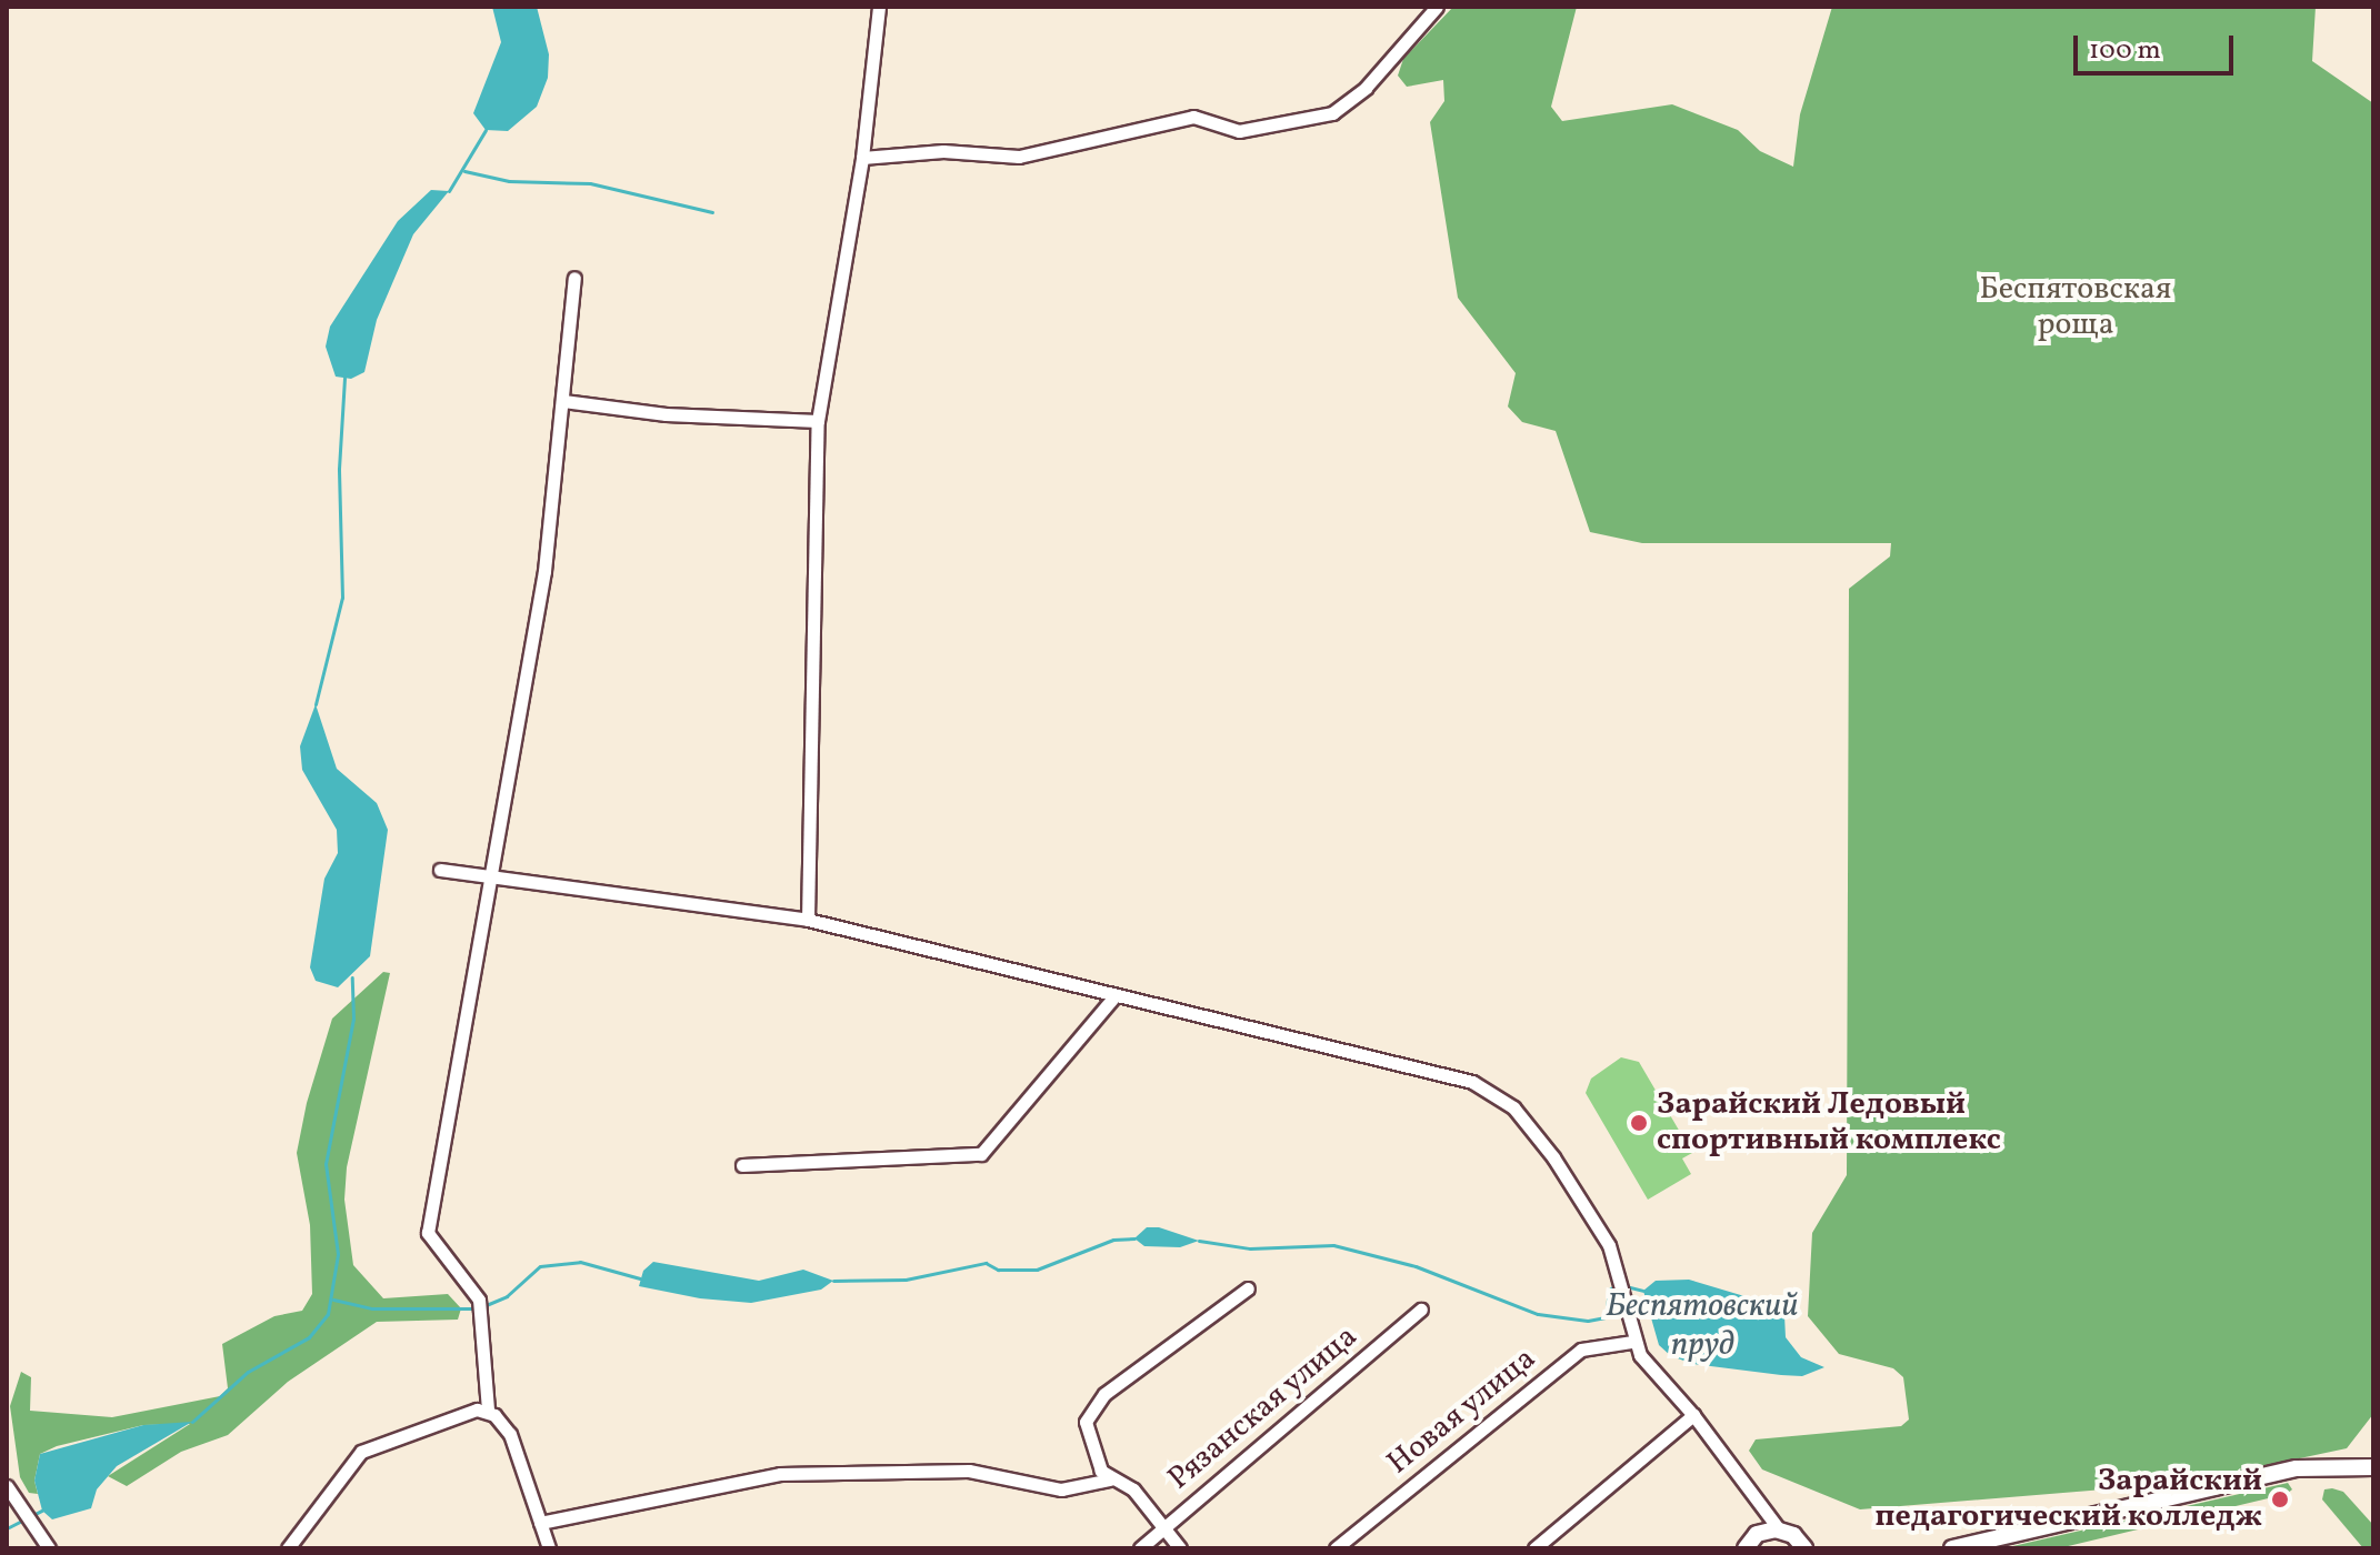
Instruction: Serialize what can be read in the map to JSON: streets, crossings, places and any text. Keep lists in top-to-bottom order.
{
  "streets": {
    "street": ["Рязанская улица", "Новая улица"]
  },
  "water": ["Беспятовский пруд"],
  "parks": ["Беспятовская роща"],
  "places": ["Зарайский Ледовый спортивный комплекс", "Зарайский педагогический колледж"],
  "scale_bar": "100 m"
}
